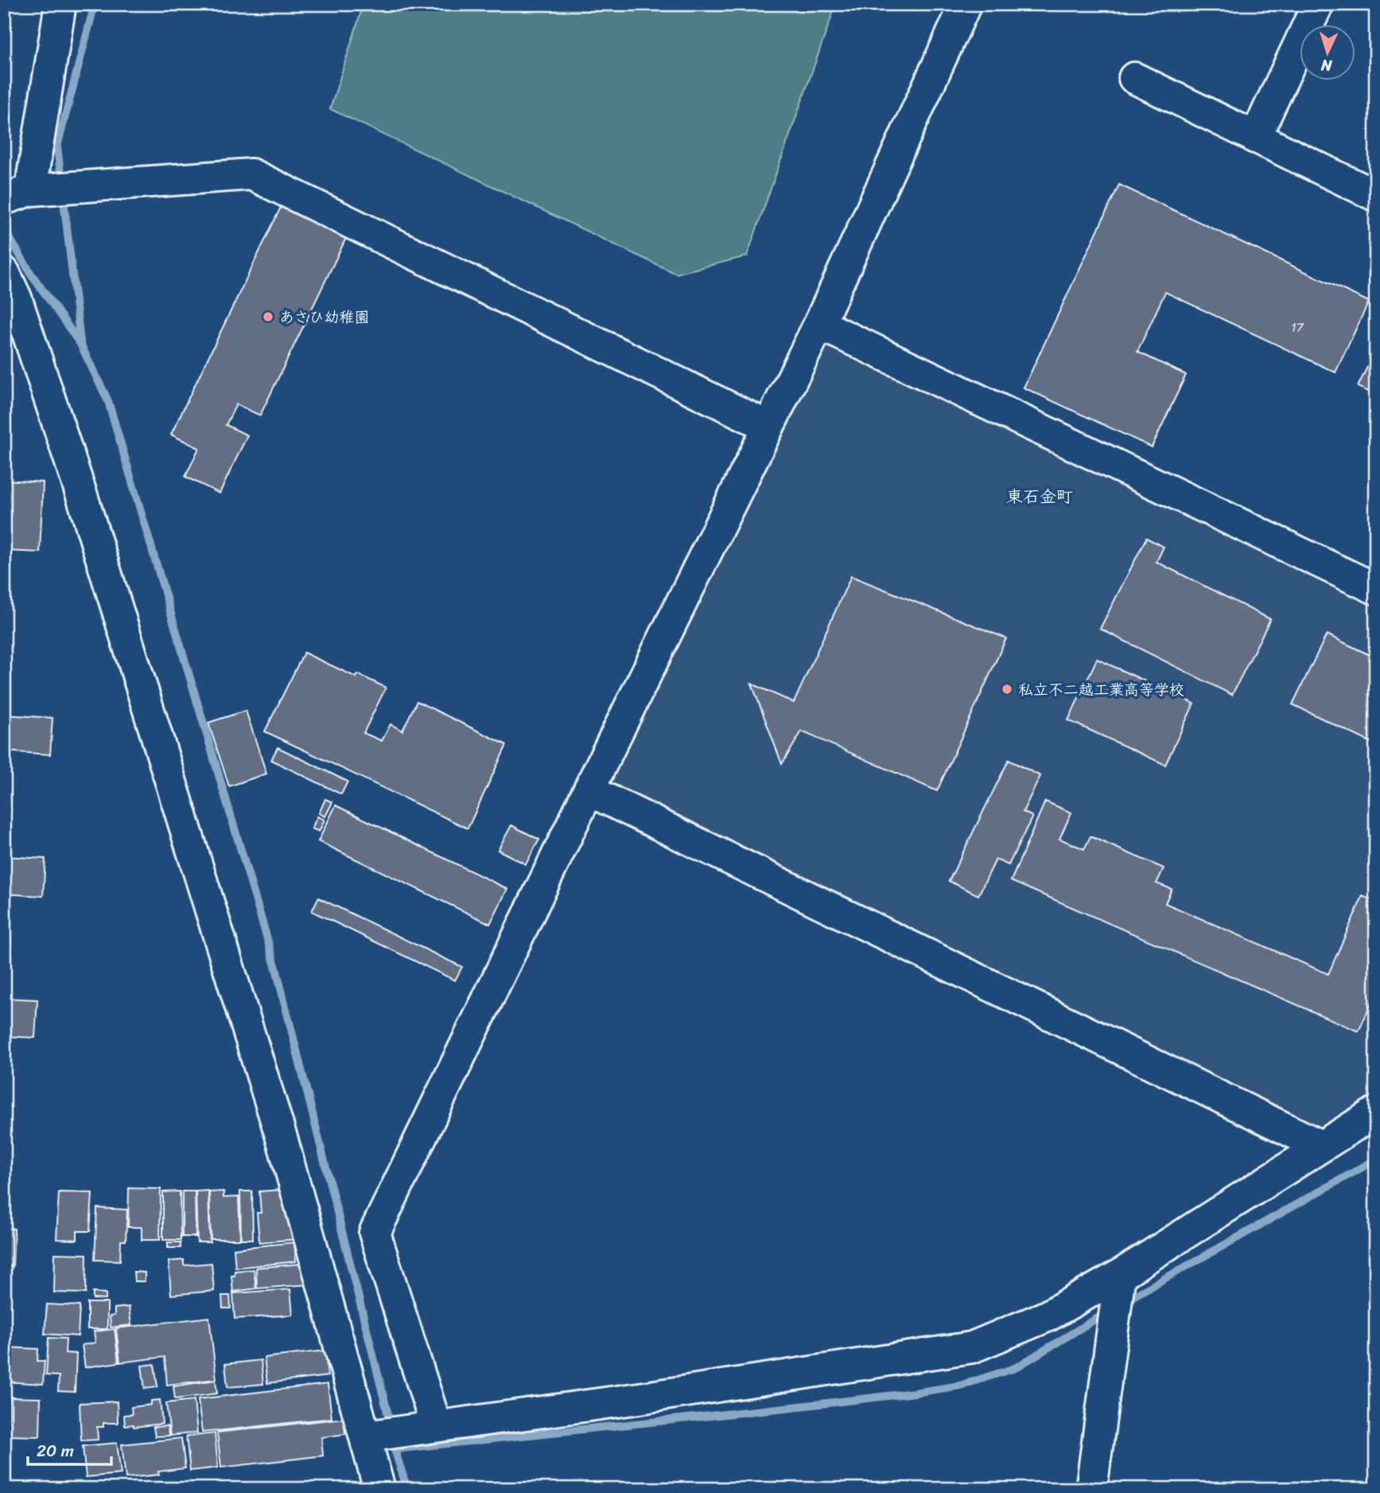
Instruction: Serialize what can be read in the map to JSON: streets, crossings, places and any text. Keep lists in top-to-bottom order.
{
  "districts": ["東石金町"],
  "places": ["あさひ幼稚園", "私立不二越工業高等学校"],
  "house_numbers": ["17"],
  "scale_bar": "20 m",
  "north": "bottom"
}
